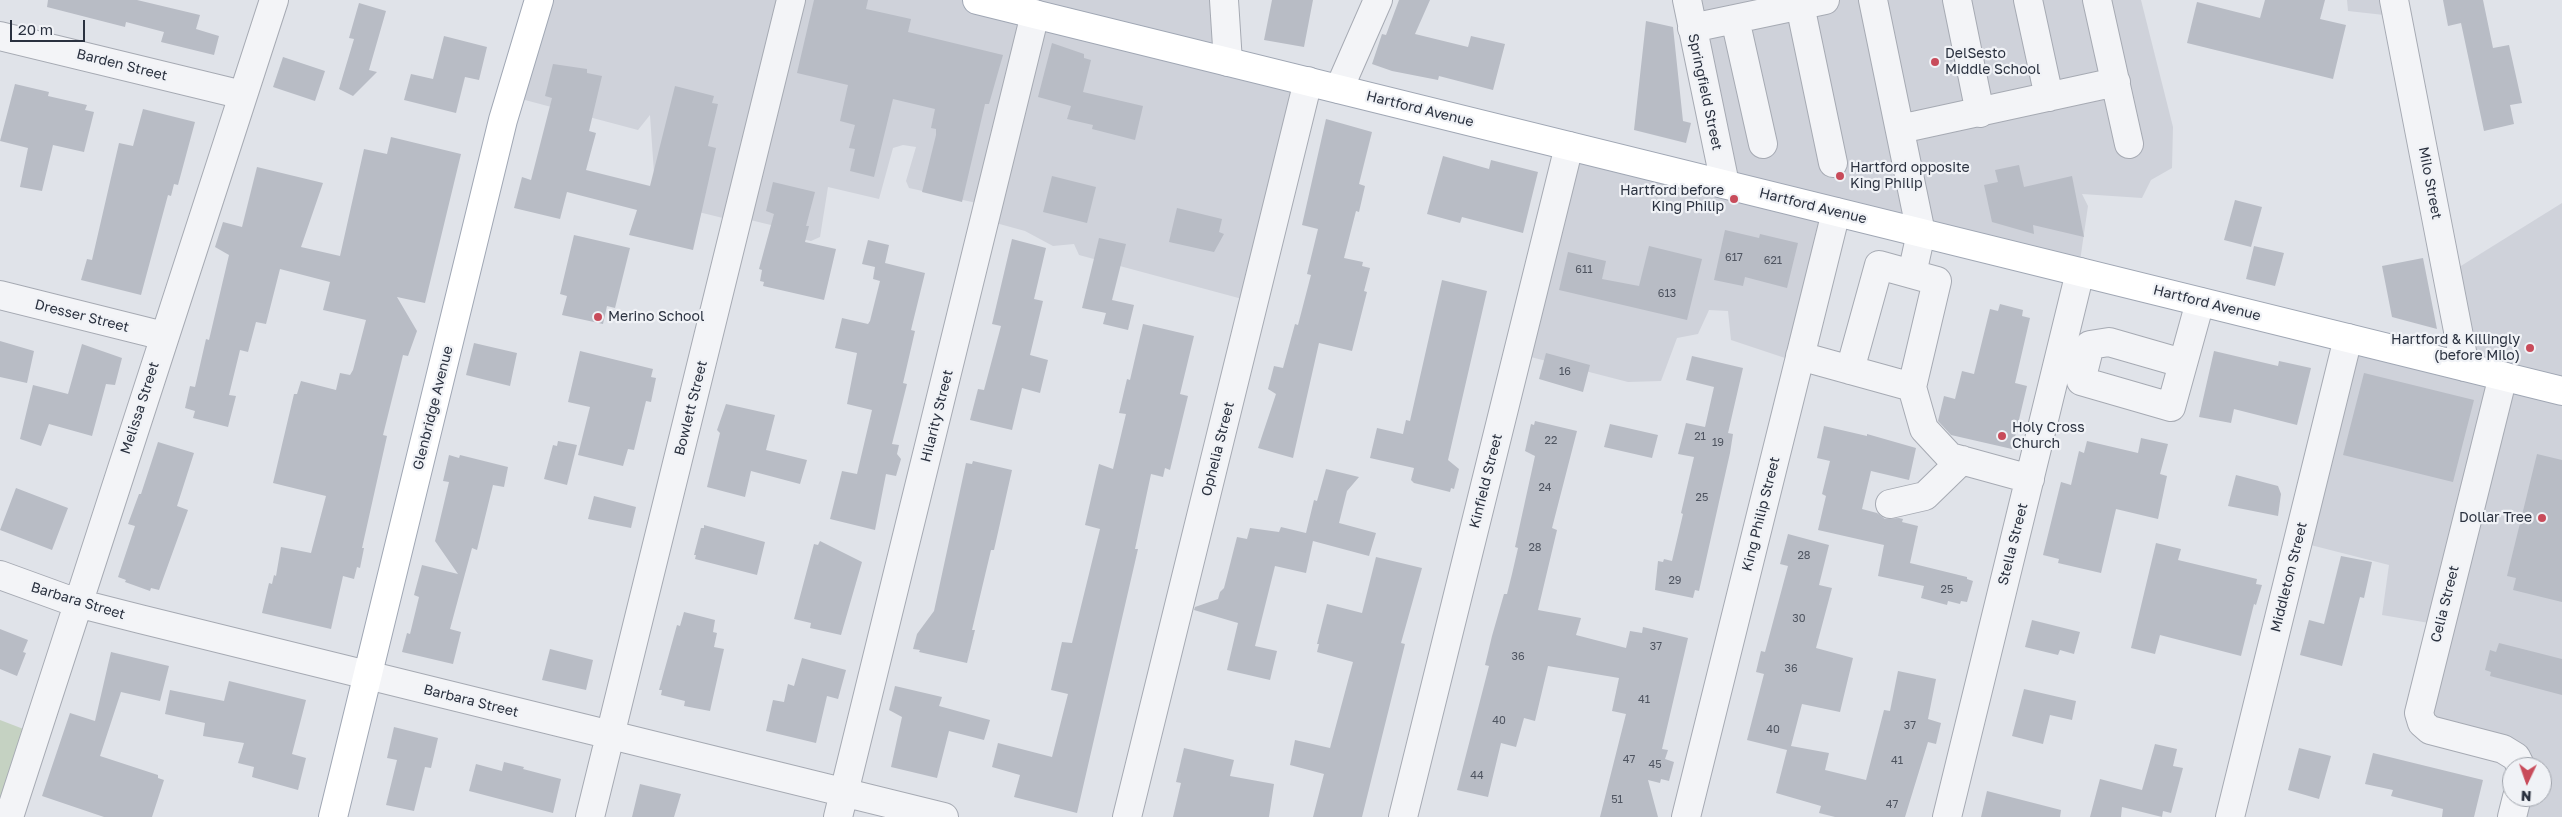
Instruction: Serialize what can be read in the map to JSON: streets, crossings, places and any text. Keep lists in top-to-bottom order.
{
  "streets": {
    "main road": ["Hartford Avenue", "Glenbridge Avenue"],
    "street": [
      "Barden Street",
      "Springfield Street",
      "Milo Street",
      "Dresser Street",
      "Melissa Street",
      "Bowlett Street",
      "Hilarity Street",
      "Ophelia Street",
      "Kinfield Street",
      "King Philip Street",
      "Stella Street",
      "Middleton Street",
      "Barbara Street",
      "Celia Street"
    ]
  },
  "crossings": [
    ["Barden Street", "Melissa Street"],
    ["Springfield Street", "Hartford Avenue"],
    ["Hartford Avenue", "Milo Street"],
    ["Hartford Avenue", "Hilarity Street"],
    ["Hartford Avenue", "Ophelia Street"],
    ["Hartford Avenue", "Kinfield Street"],
    ["Hartford Avenue", "King Philip Street"],
    ["Hartford Avenue", "Stella Street"],
    ["Hartford Avenue", "Middleton Street"],
    ["Hartford Avenue", "Celia Street"],
    ["Dresser Street", "Melissa Street"],
    ["Melissa Street", "Barbara Street"],
    ["Glenbridge Avenue", "Barbara Street"],
    ["Bowlett Street", "Barbara Street"],
    ["Hilarity Street", "Barbara Street"]
  ],
  "places": [
    "DelSesto Middle School",
    "Hartford opposite King Philip",
    "Hartford before King Philip",
    "Merino School",
    "Hartford & Killingly (before Milo)",
    "Holy Cross Church",
    "Dollar Tree"
  ],
  "house_numbers": [
    "617",
    "621",
    "611",
    "613",
    "16",
    "21",
    "22",
    "19",
    "24",
    "25",
    "28",
    "28",
    "29",
    "25",
    "30",
    "37",
    "36",
    "36",
    "41",
    "40",
    "37",
    "40",
    "47",
    "41",
    "45",
    "44",
    "51",
    "47"
  ],
  "scale_bar": "20 m",
  "north": "bottom"
}
